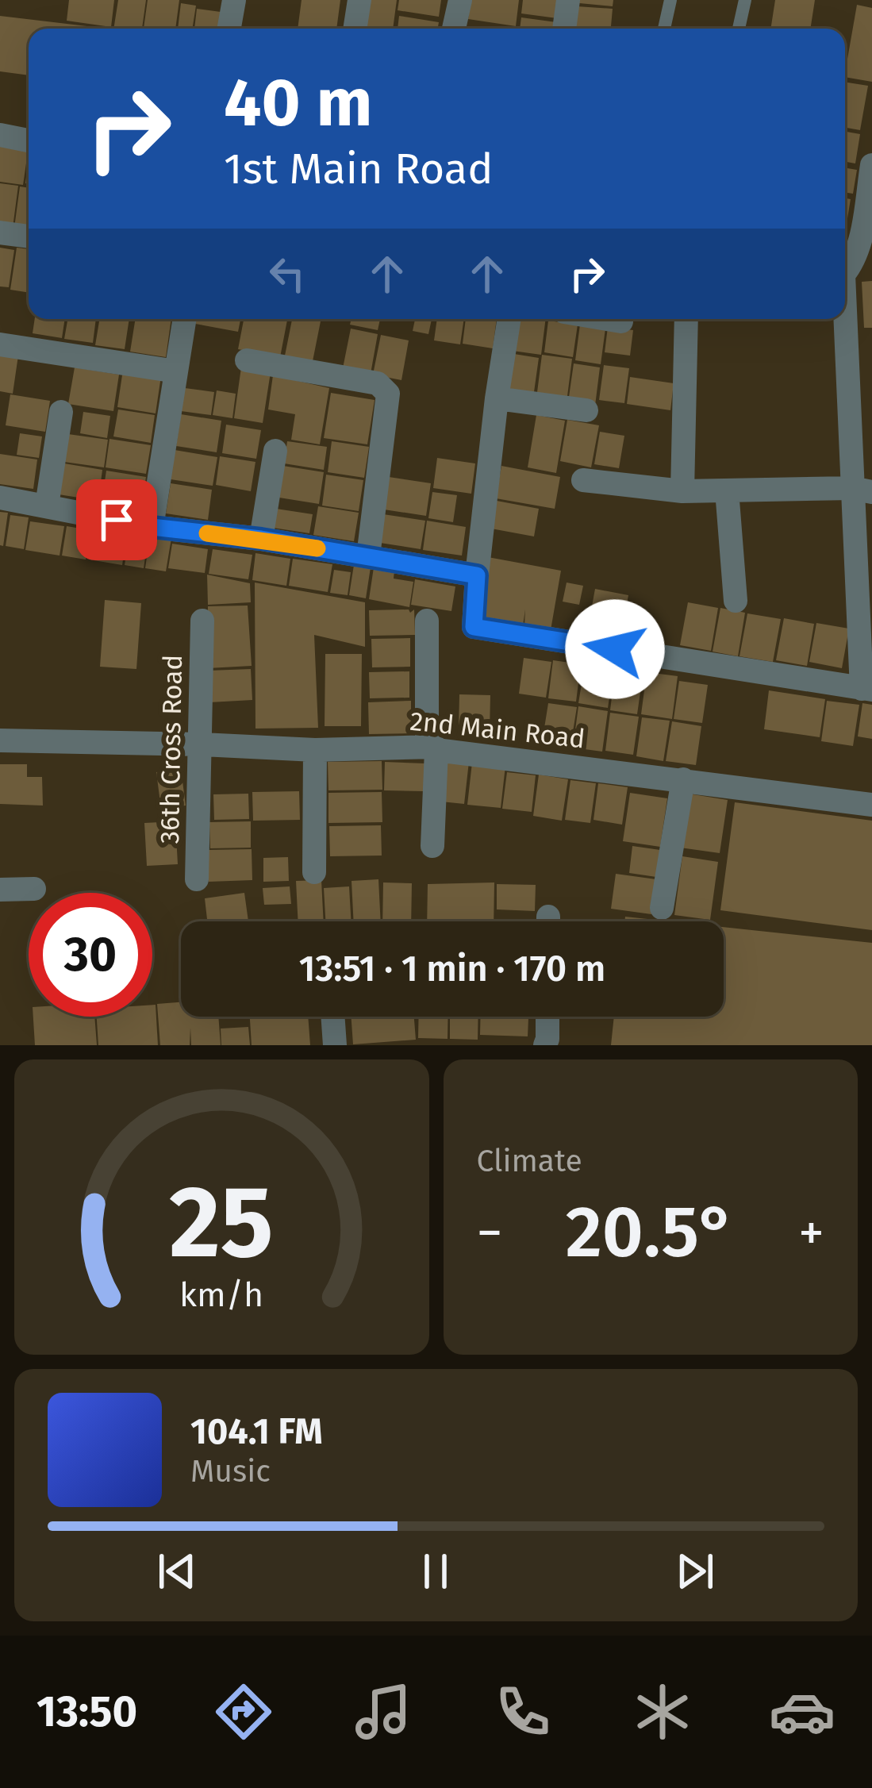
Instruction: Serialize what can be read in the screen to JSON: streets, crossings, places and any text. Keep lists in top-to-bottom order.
{
  "streets": {
    "street": ["2nd Main Road", "36th Cross Road"]
  },
  "crossings": [
    ["2nd Main Road", "36th Cross Road"]
  ],
  "page": {
    "turn": ["40 m", "1st Main Road"],
    "limit": "30",
    "trip": "13:51 · 1 min · 170 m",
    "tile": "Climate",
    "heat": ["−", "20.5°", "+"],
    "song": ["104.1 FM", "Music"],
    "tabs": "13:50",
    "gauge": ["25", "km/h"]
  }
}
